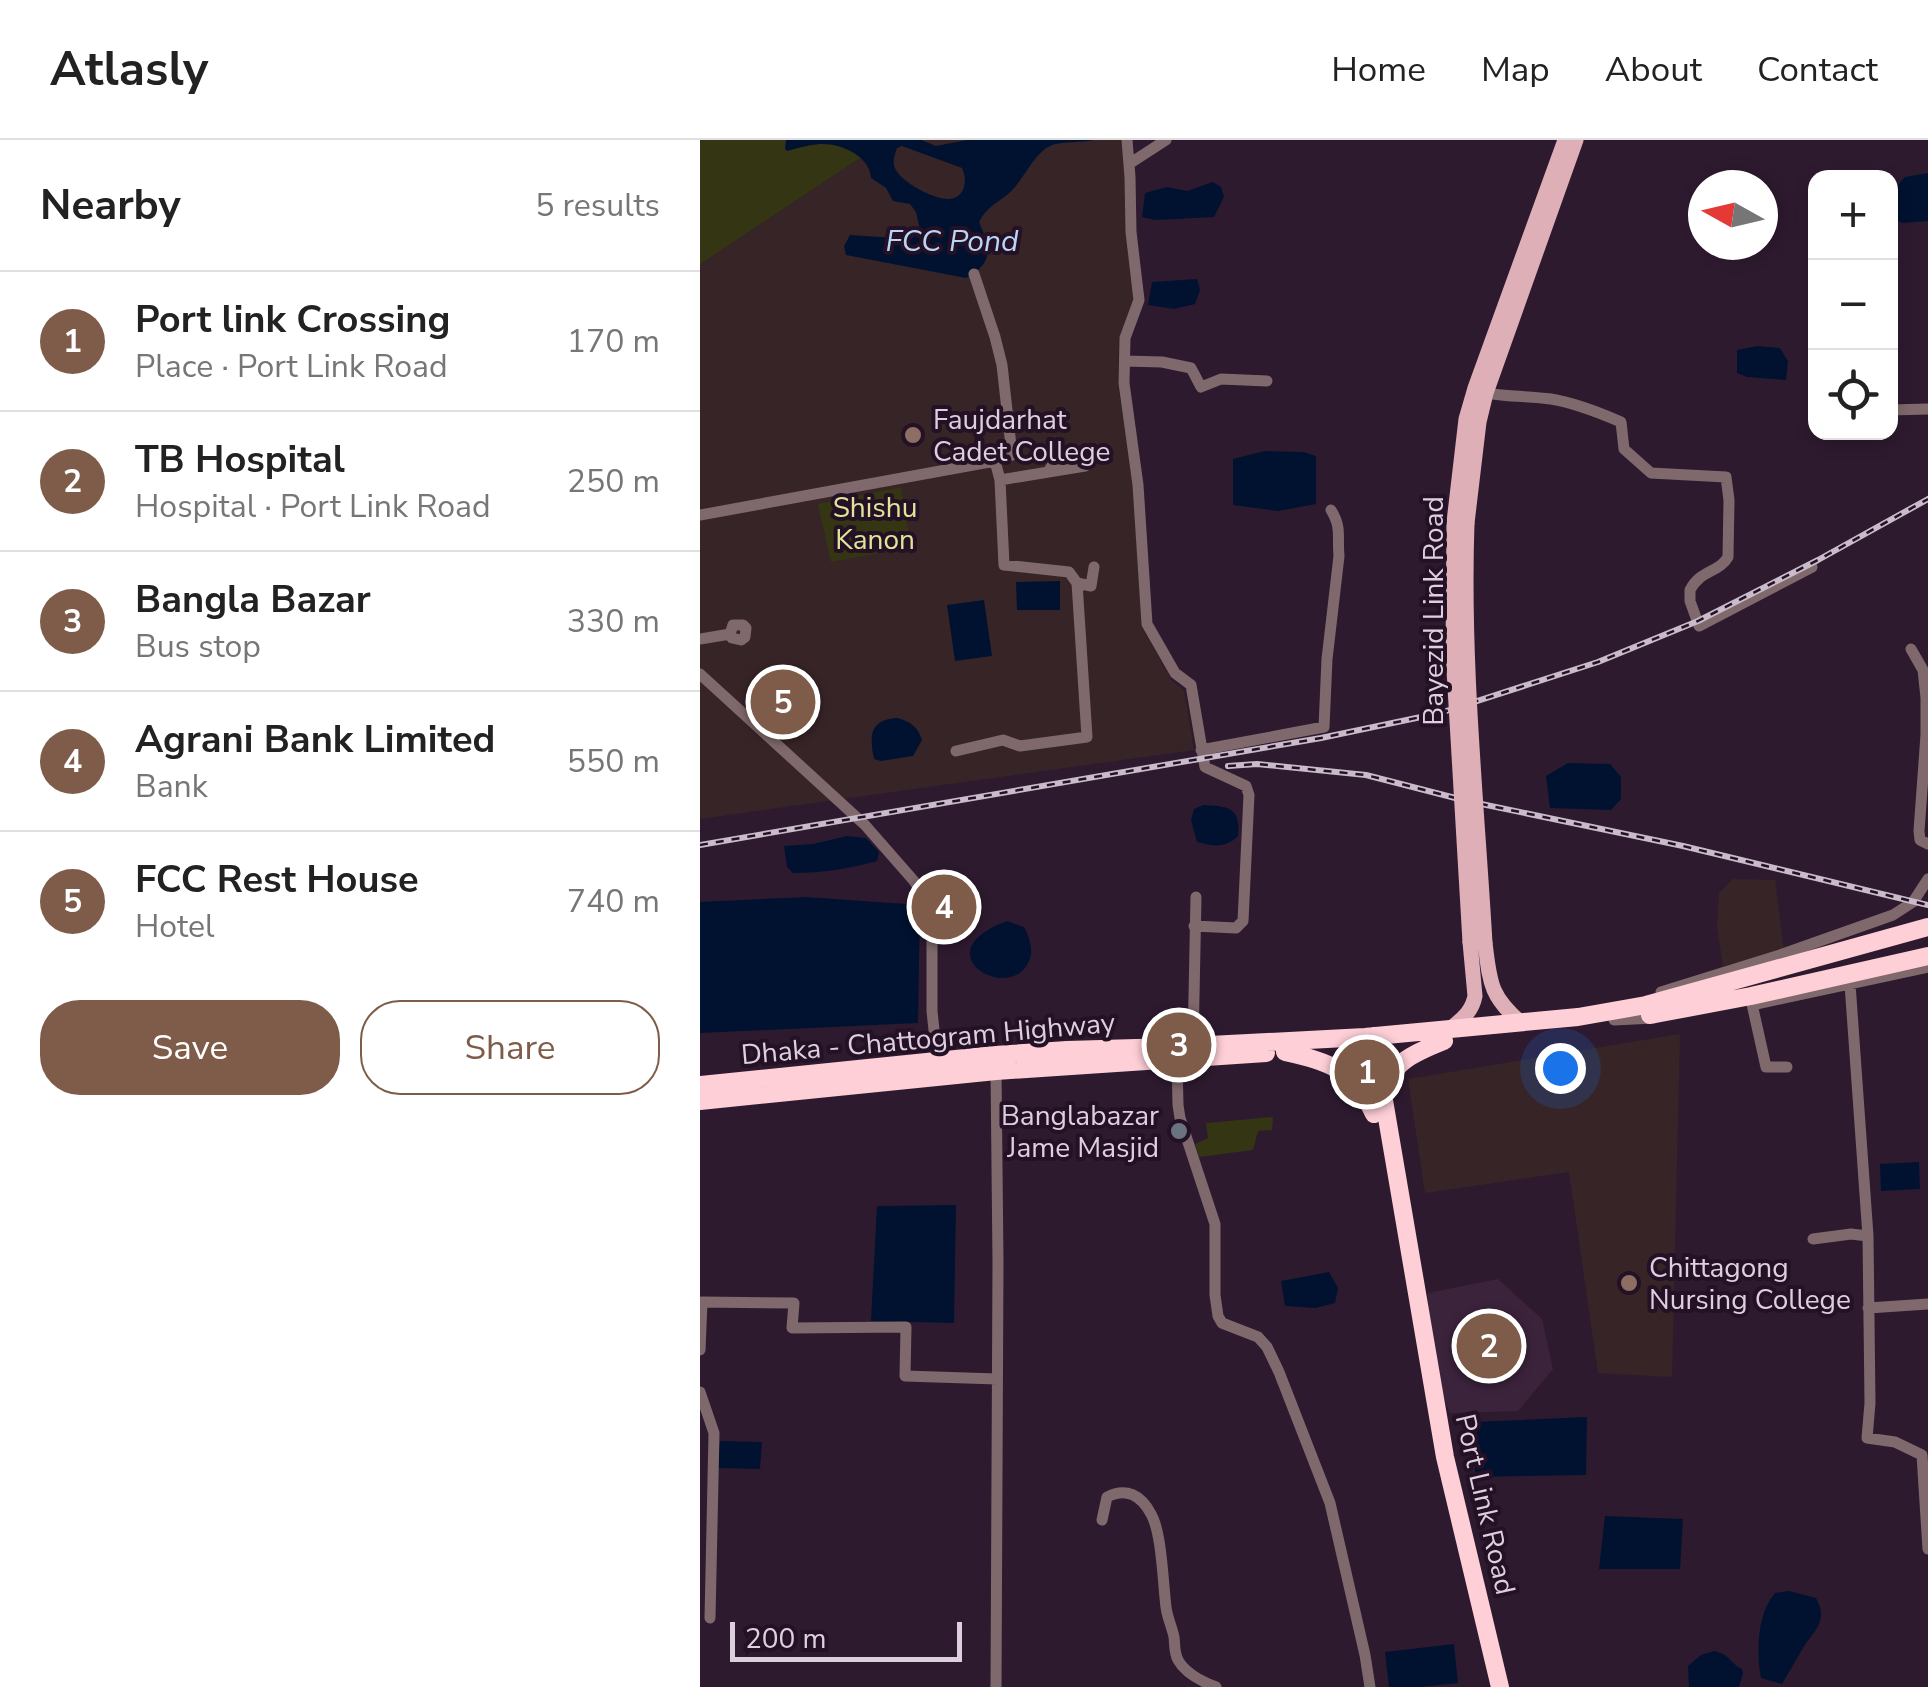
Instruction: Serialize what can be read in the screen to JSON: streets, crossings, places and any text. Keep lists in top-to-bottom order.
{
  "streets": {
    "highway": ["Dhaka - Chattogram Highway", "Port Link Road"],
    "main road": ["Bayezid Link Road"]
  },
  "crossings": [
    ["Bayezid Link Road", "Dhaka - Chattogram Highway"],
    ["Dhaka - Chattogram Highway", "Port Link Road"]
  ],
  "water": ["FCC Pond"],
  "parks": ["Shishu Kanon"],
  "places": ["Faujdarhat Cadet College", "Banglabazar Jame Masjid", "Chittagong Nursing College"],
  "scale_bar": "200 m",
  "north": "left",
  "page": {
    "header": "Atlasly",
    "nav": [
      "Home",
      "Map",
      "About",
      "Contact"
    ],
    "heading": ["Nearby", "5 results"],
    "map_buttons": ["+", "−"],
    "list": [
      {
        "mark": "1",
        "name": "Port link Crossing",
        "note": "Place · Port Link Road",
        "value": "170 m"
      },
      {
        "mark": "2",
        "name": "TB Hospital",
        "note": "Hospital · Port Link Road",
        "value": "250 m"
      },
      {
        "mark": "3",
        "name": "Bangla Bazar",
        "note": "Bus stop",
        "value": "330 m"
      },
      {
        "mark": "4",
        "name": "Agrani Bank Limited",
        "note": "Bank",
        "value": "550 m"
      },
      {
        "mark": "5",
        "name": "FCC Rest House",
        "note": "Hotel",
        "value": "740 m"
      }
    ],
    "pins": [
      "5",
      "4",
      "3",
      "1",
      "2"
    ],
    "buttons": ["Save", "Share"],
    "scale": "200 m"
  }
}
